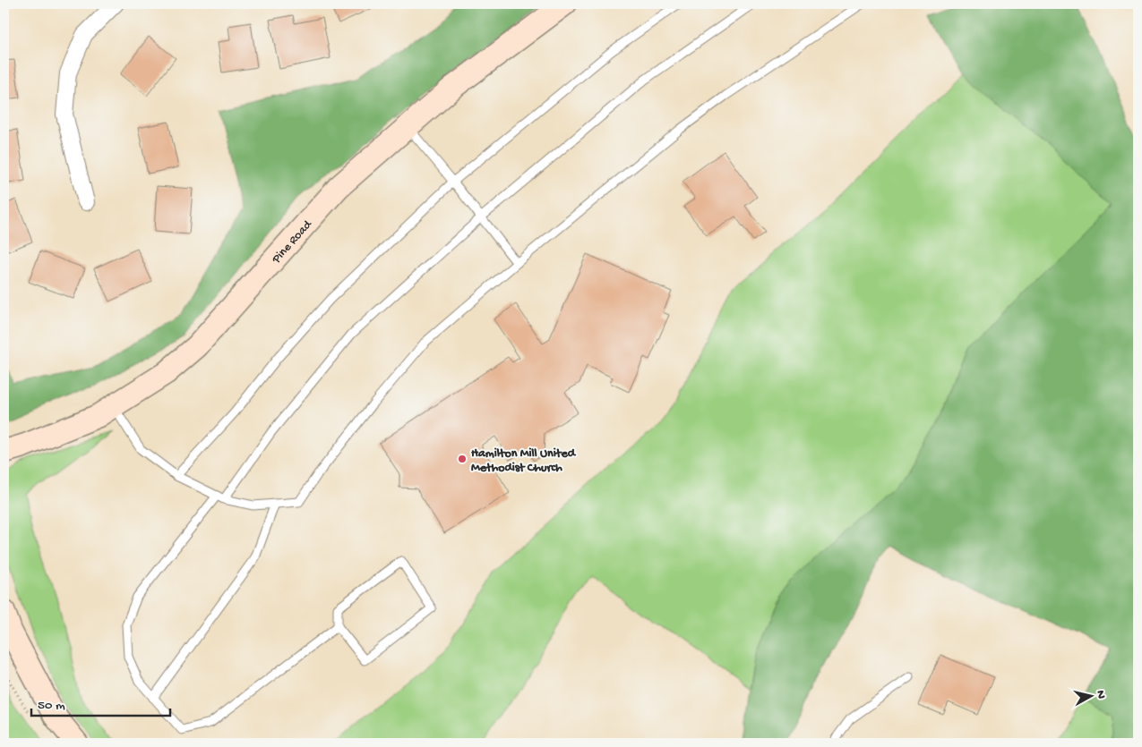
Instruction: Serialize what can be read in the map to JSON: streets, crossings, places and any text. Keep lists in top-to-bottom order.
{
  "streets": {
    "street": ["Pine Road"]
  },
  "places": ["Hamilton Mill United Methodist Church"],
  "scale_bar": "50 m",
  "north": "right"
}
